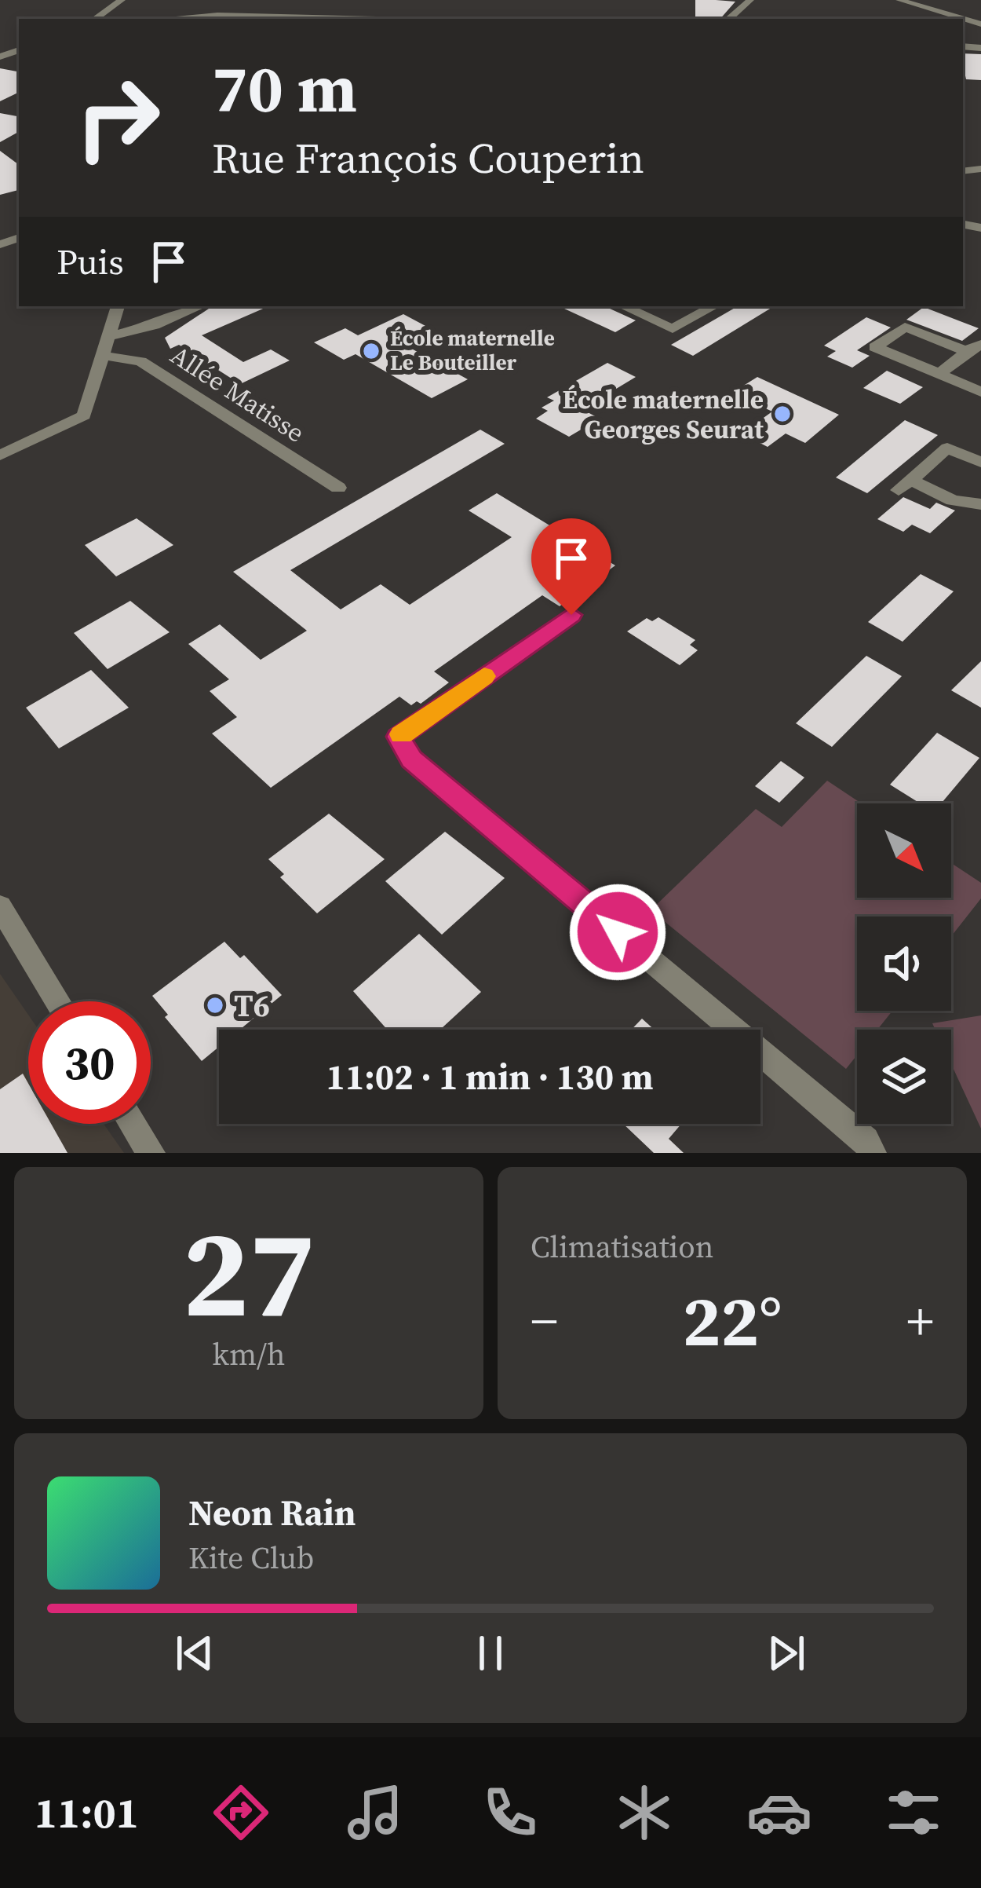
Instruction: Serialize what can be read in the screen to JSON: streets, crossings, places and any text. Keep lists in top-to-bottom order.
{
  "streets": {
    "street": ["Allée Matisse"]
  },
  "places": ["École maternelle Le Bouteiller", "École maternelle Georges Seurat", "T6"],
  "north": "bottom right",
  "page": {
    "turn": ["70 m", "Rue François Couperin"],
    "then": "Puis",
    "limit": "30",
    "trip": "11:02 · 1 min · 130 m",
    "tile": [
      ["27", "km/h"],
      "Climatisation"
    ],
    "heat": ["−", "22°", "+"],
    "song": ["Neon Rain", "Kite Club"],
    "tabs": "11:01"
  }
}
